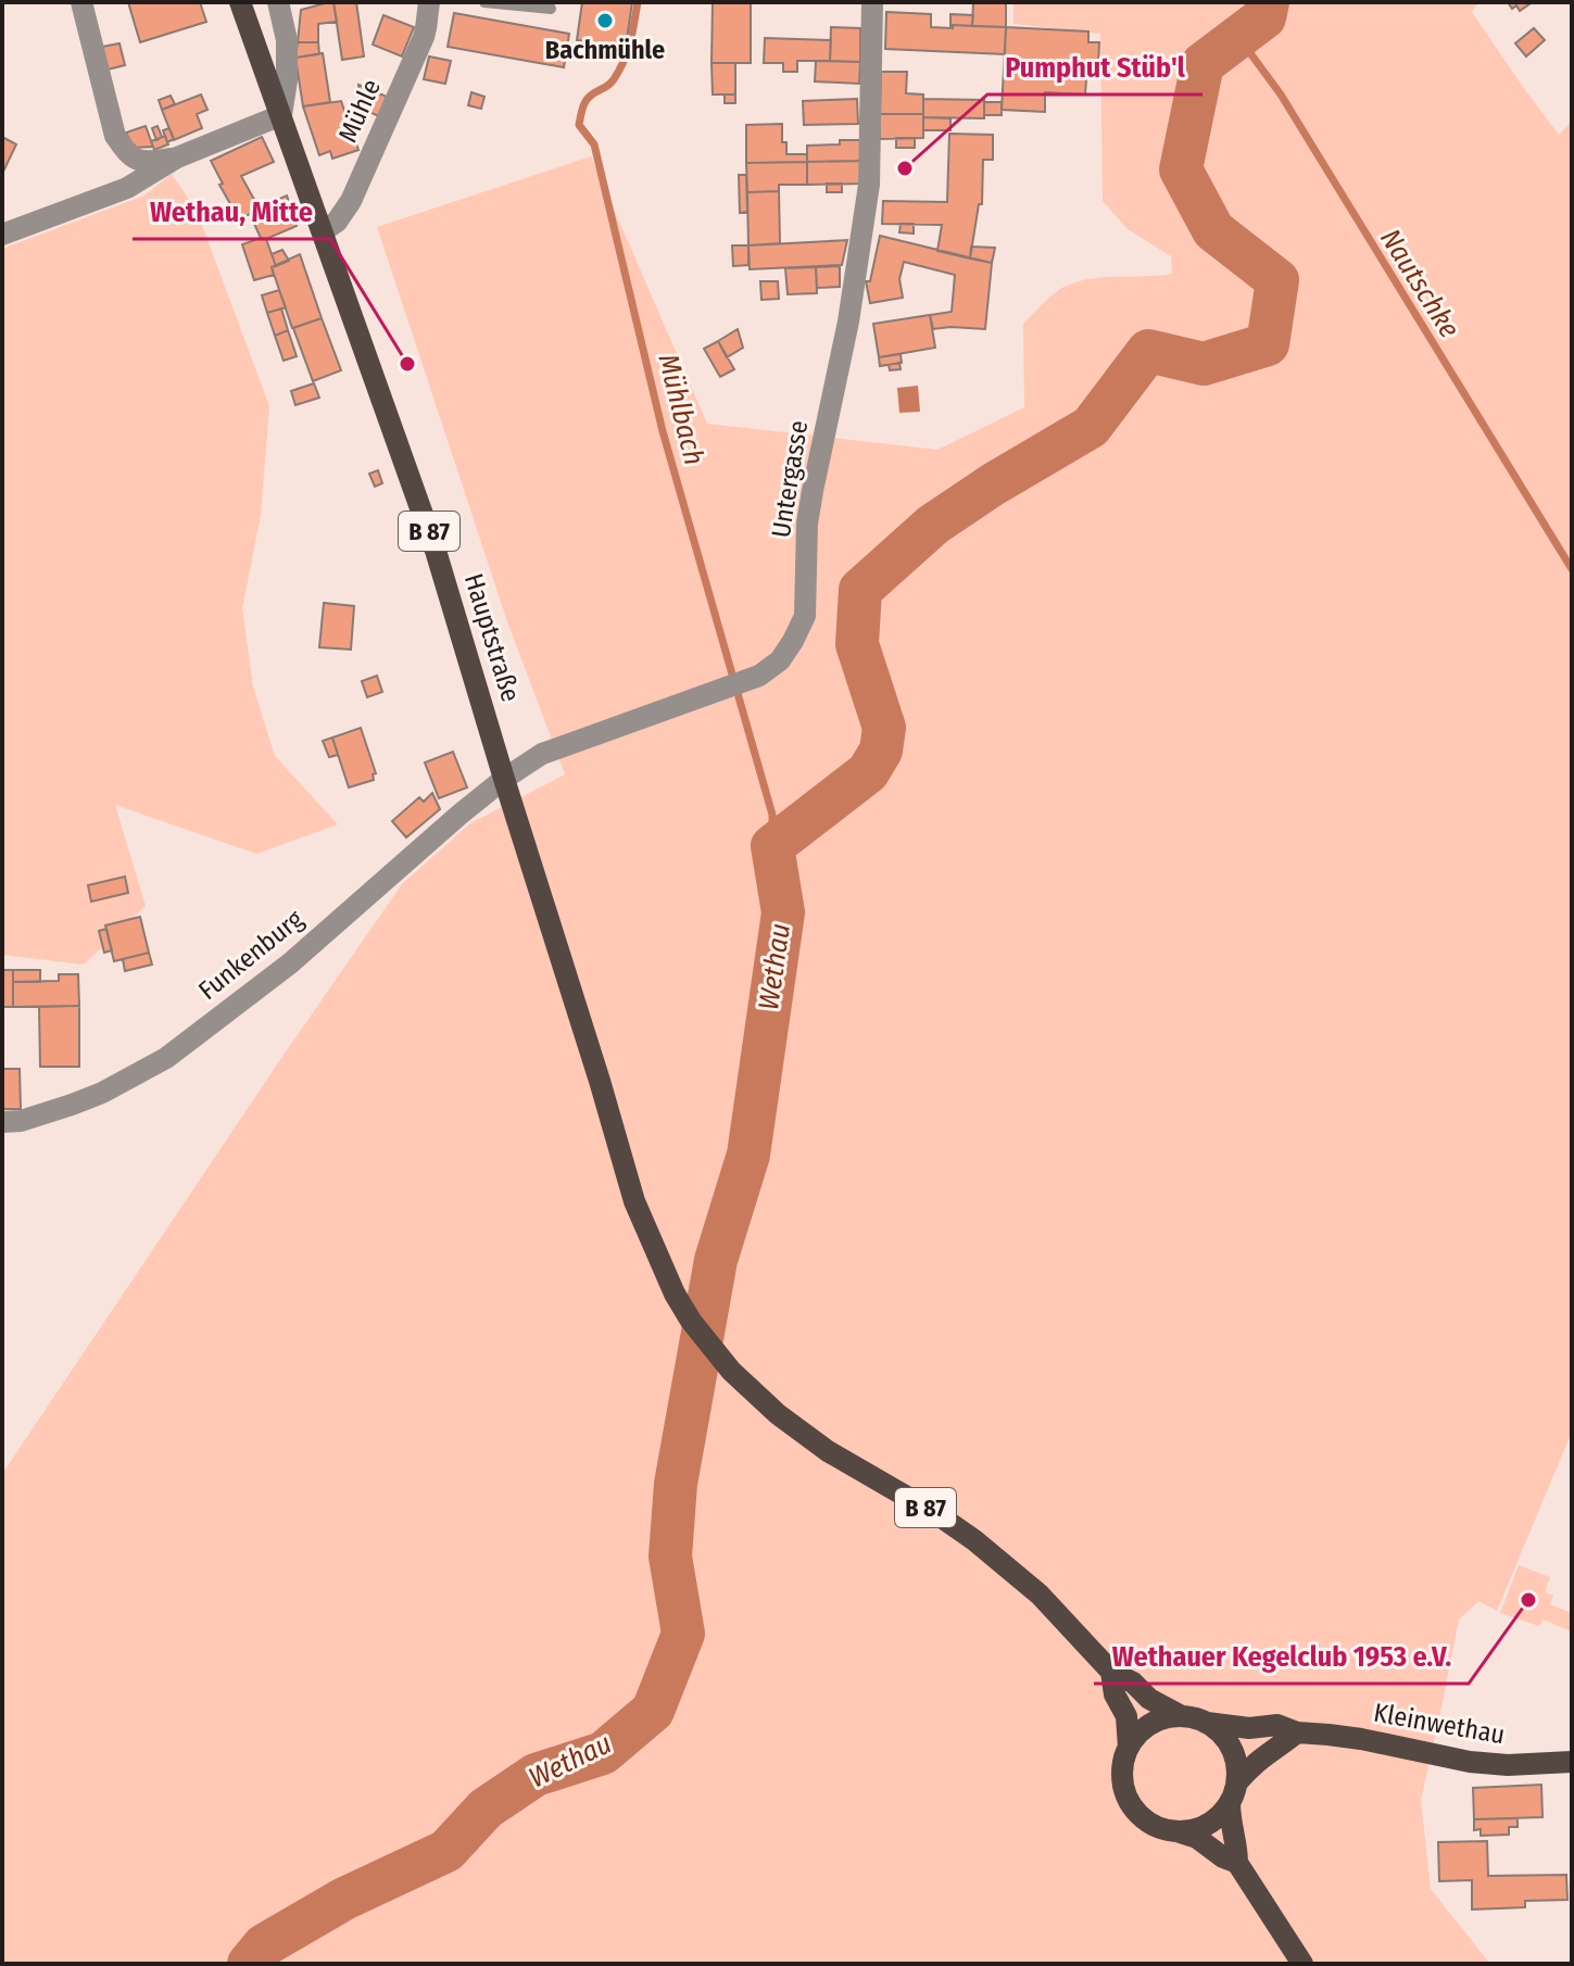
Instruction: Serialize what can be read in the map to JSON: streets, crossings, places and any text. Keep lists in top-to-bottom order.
{
  "streets": {
    "main road": ["B 87", "Hauptstraße", "Kleinwethau"],
    "street": ["Mühle", "Untergasse", "Funkenburg"]
  },
  "crossings": [
    ["Mühle", "Hauptstraße"],
    ["Untergasse", "Hauptstraße"],
    ["Untergasse", "Funkenburg"],
    ["B 87", "Hauptstraße"],
    ["B 87", "Kleinwethau"],
    ["Hauptstraße", "Funkenburg"]
  ],
  "water": ["Nautschke", "Mühlbach", "Wethau"],
  "places": [
    "Bachmühle",
    "Pumphut Stüb'l",
    "Wethau, Mitte",
    "Wethauer Kegelclub 1953 e.V."
  ]
}
